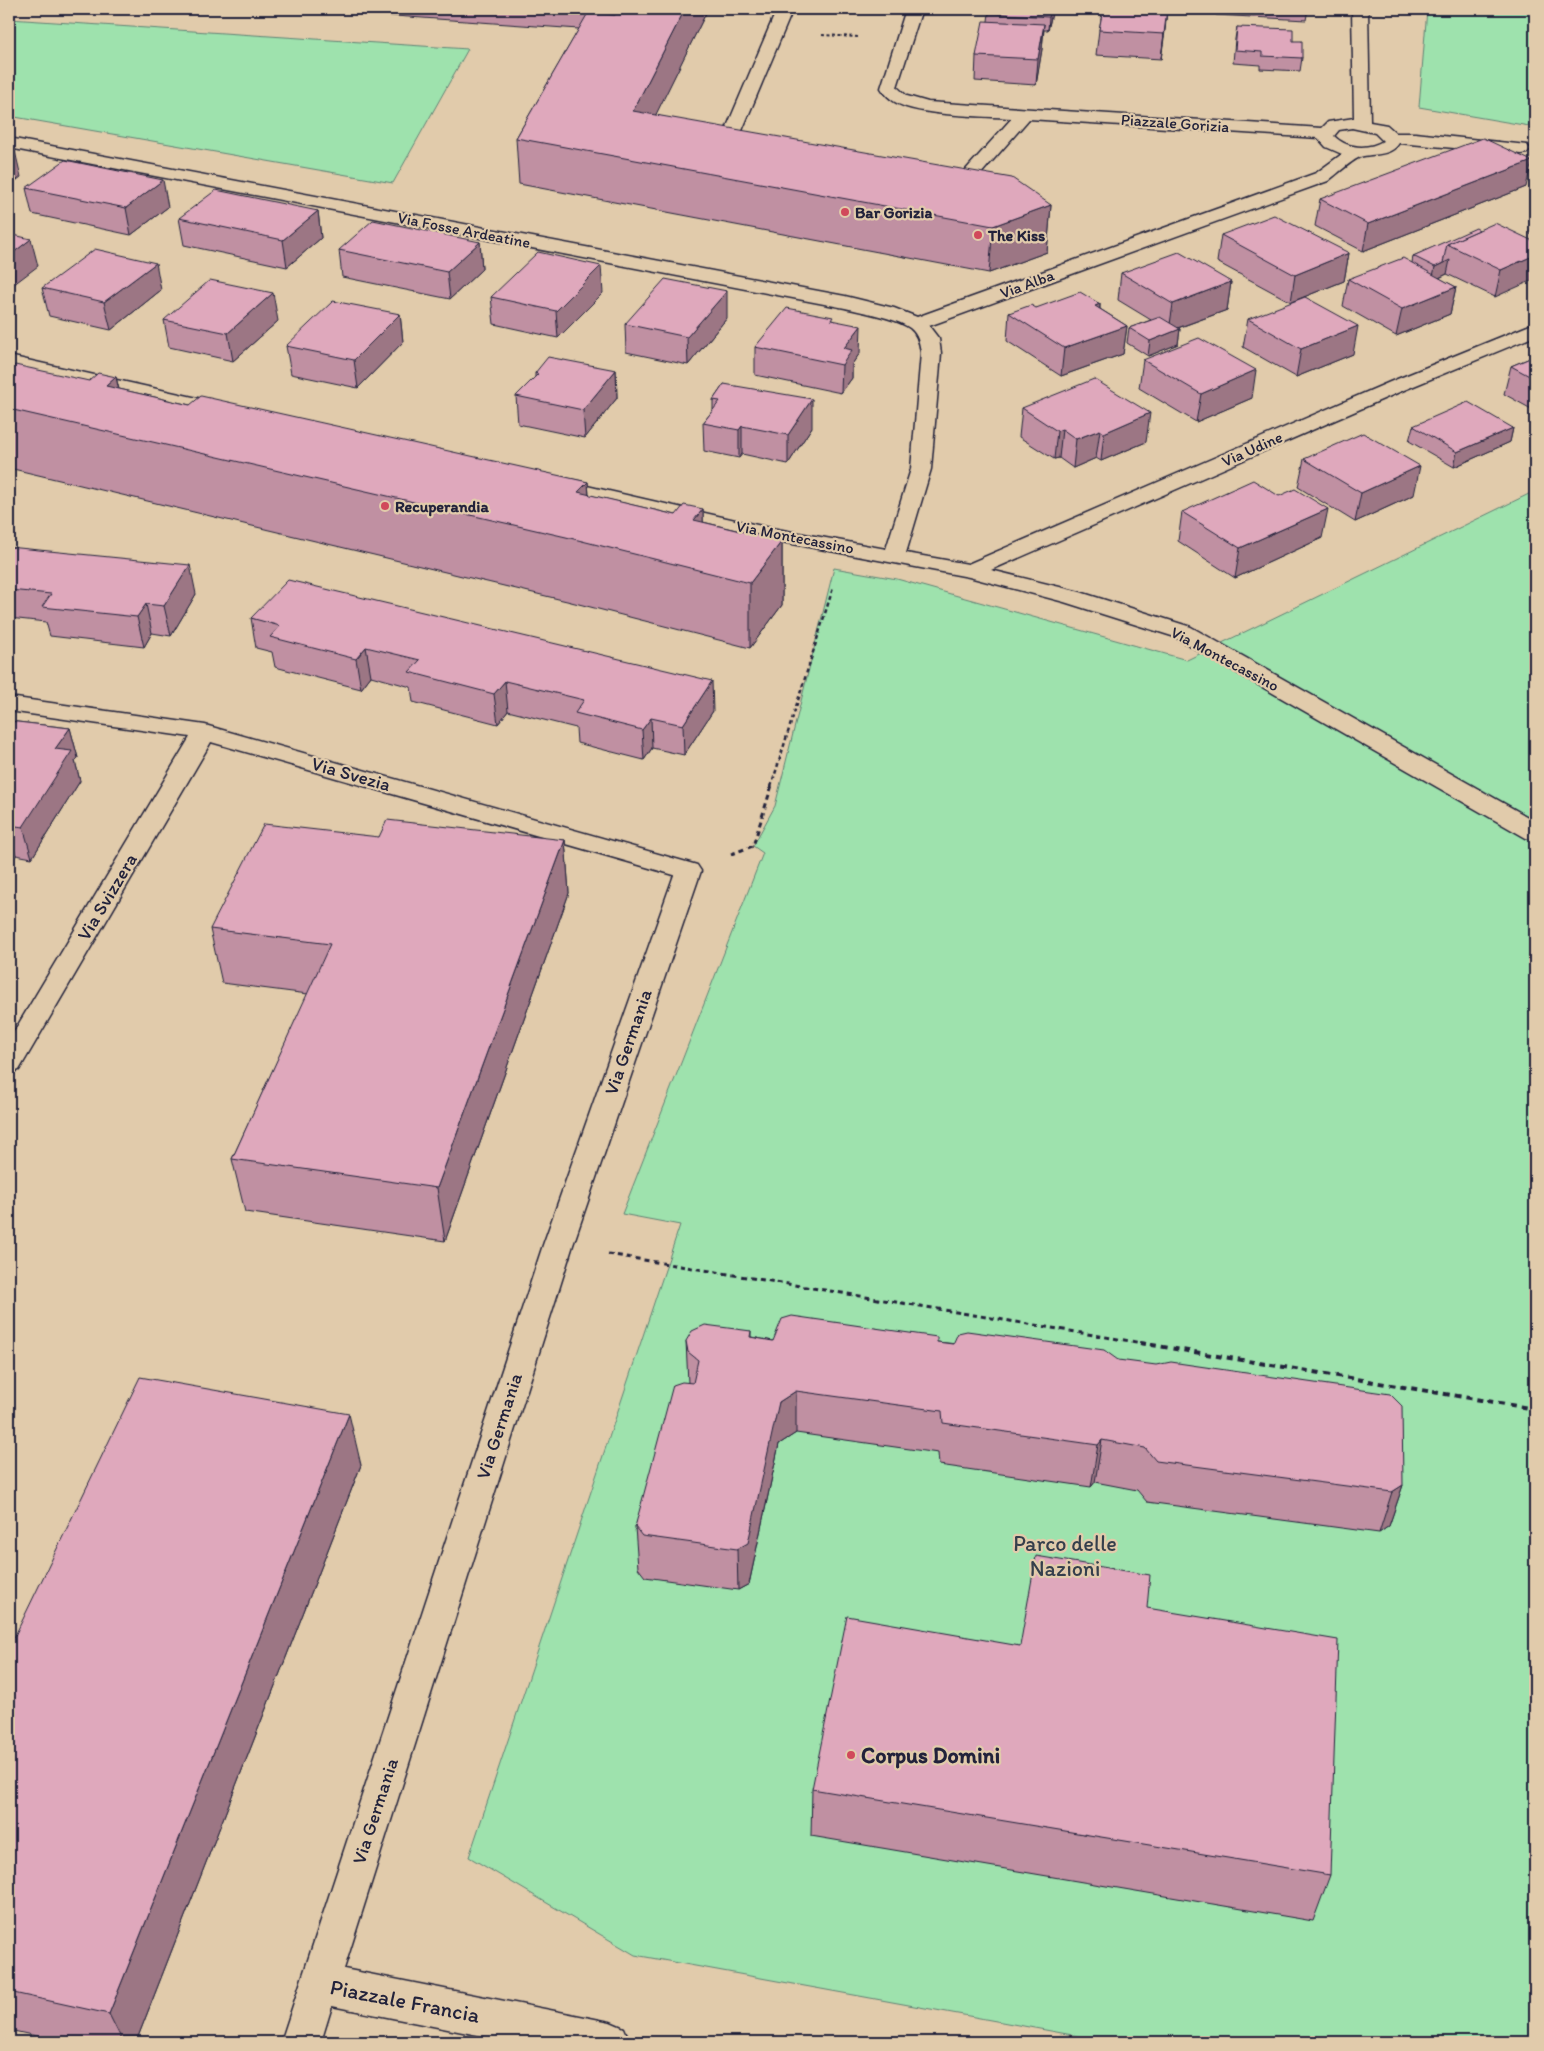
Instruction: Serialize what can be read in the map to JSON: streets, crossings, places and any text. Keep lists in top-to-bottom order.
{
  "streets": {
    "street": [
      "Piazzale Gorizia",
      "Via Fosse Ardeatine",
      "Via Alba",
      "Via Udine",
      "Via Montecassino",
      "Via Svezia",
      "Via Svizzera",
      "Via Germania",
      "Piazzale Francia"
    ]
  },
  "crossings": [
    ["Via Fosse Ardeatine", "Via Alba"],
    ["Via Udine", "Via Montecassino"],
    ["Via Svezia", "Via Svizzera"],
    ["Via Svezia", "Via Germania"],
    ["Via Germania", "Piazzale Francia"]
  ],
  "parks": ["Parco delle Nazioni"],
  "places": [
    "Bar Gorizia",
    "The Kiss",
    "Recuperandia",
    "Corpus Domini"
  ]
}
